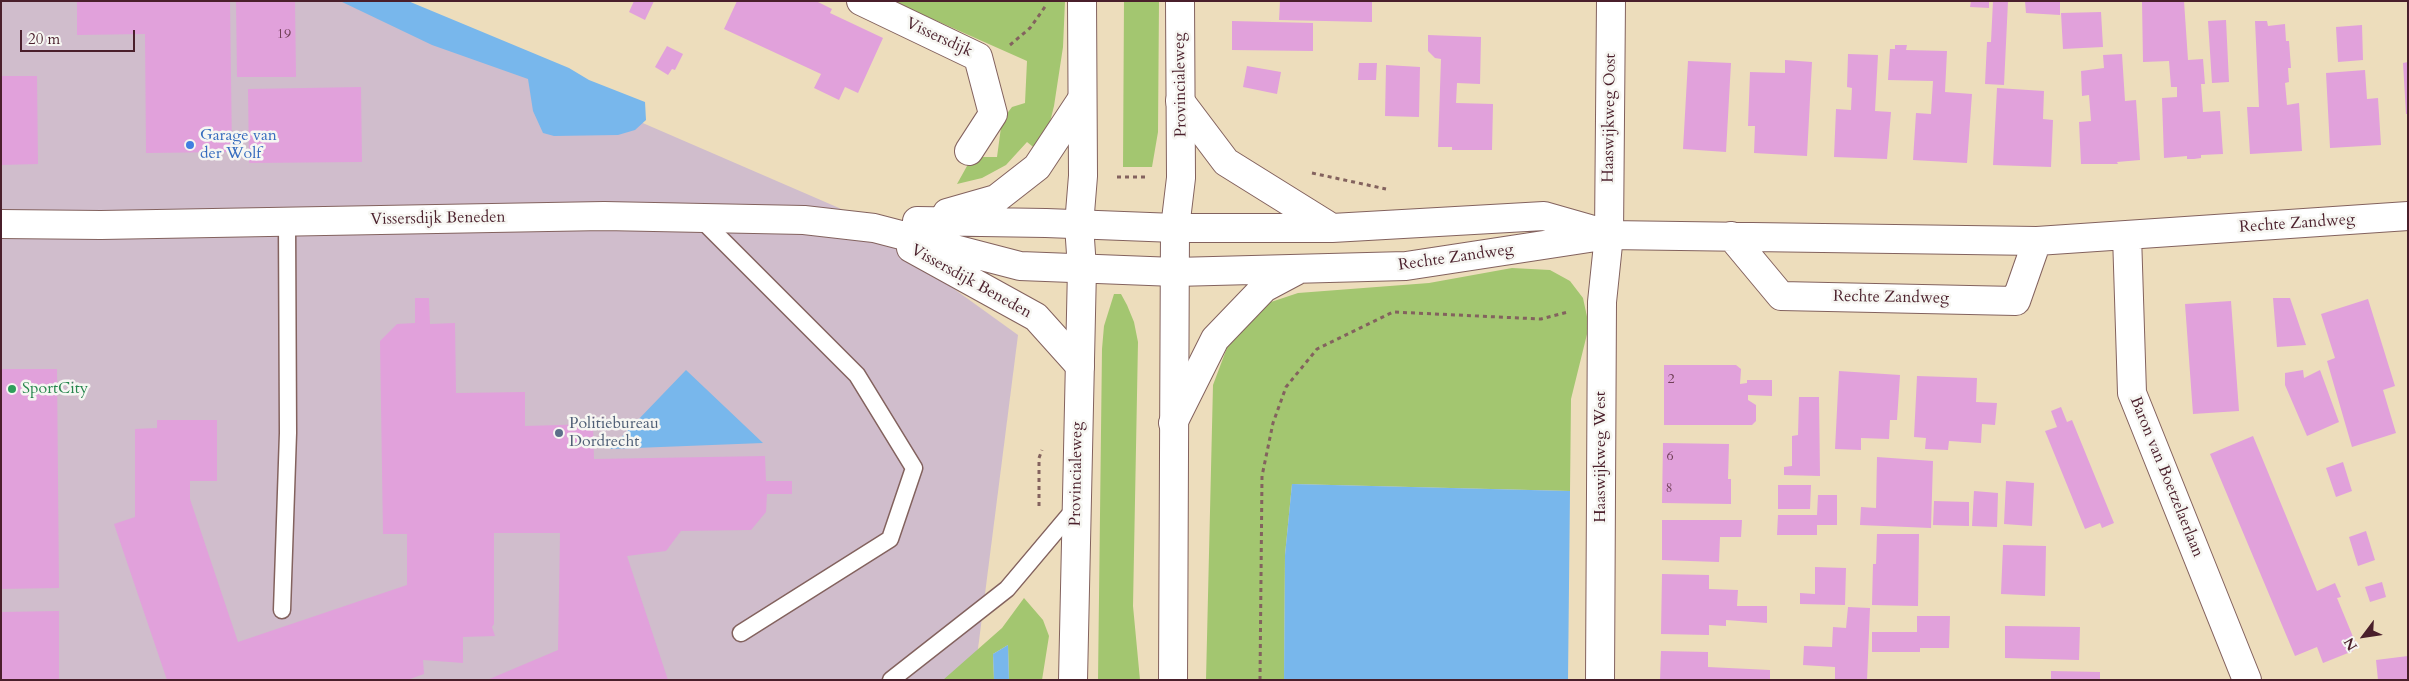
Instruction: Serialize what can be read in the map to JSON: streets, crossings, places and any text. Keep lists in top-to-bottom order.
{
  "streets": {
    "street": [
      "Vissersdijk",
      "Provincialeweg",
      "Haaswijkweg Oost",
      "Vissersdijk Beneden",
      "Rechte Zandweg",
      "Haaswijkweg West",
      "Baron van Boetzelaerlaan"
    ]
  },
  "crossings": [
    ["Provincialeweg", "Vissersdijk Beneden"],
    ["Provincialeweg", "Rechte Zandweg"],
    ["Haaswijkweg Oost", "Rechte Zandweg"],
    ["Haaswijkweg Oost", "Haaswijkweg West"],
    ["Rechte Zandweg", "Haaswijkweg West"],
    ["Rechte Zandweg", "Baron van Boetzelaerlaan"]
  ],
  "places": ["Garage van der Wolf", "SportCity", "Politiebureau Dordrecht"],
  "house_numbers": [
    "19",
    "2",
    "6",
    "8"
  ],
  "scale_bar": "20 m",
  "north": "bottom left"
}
